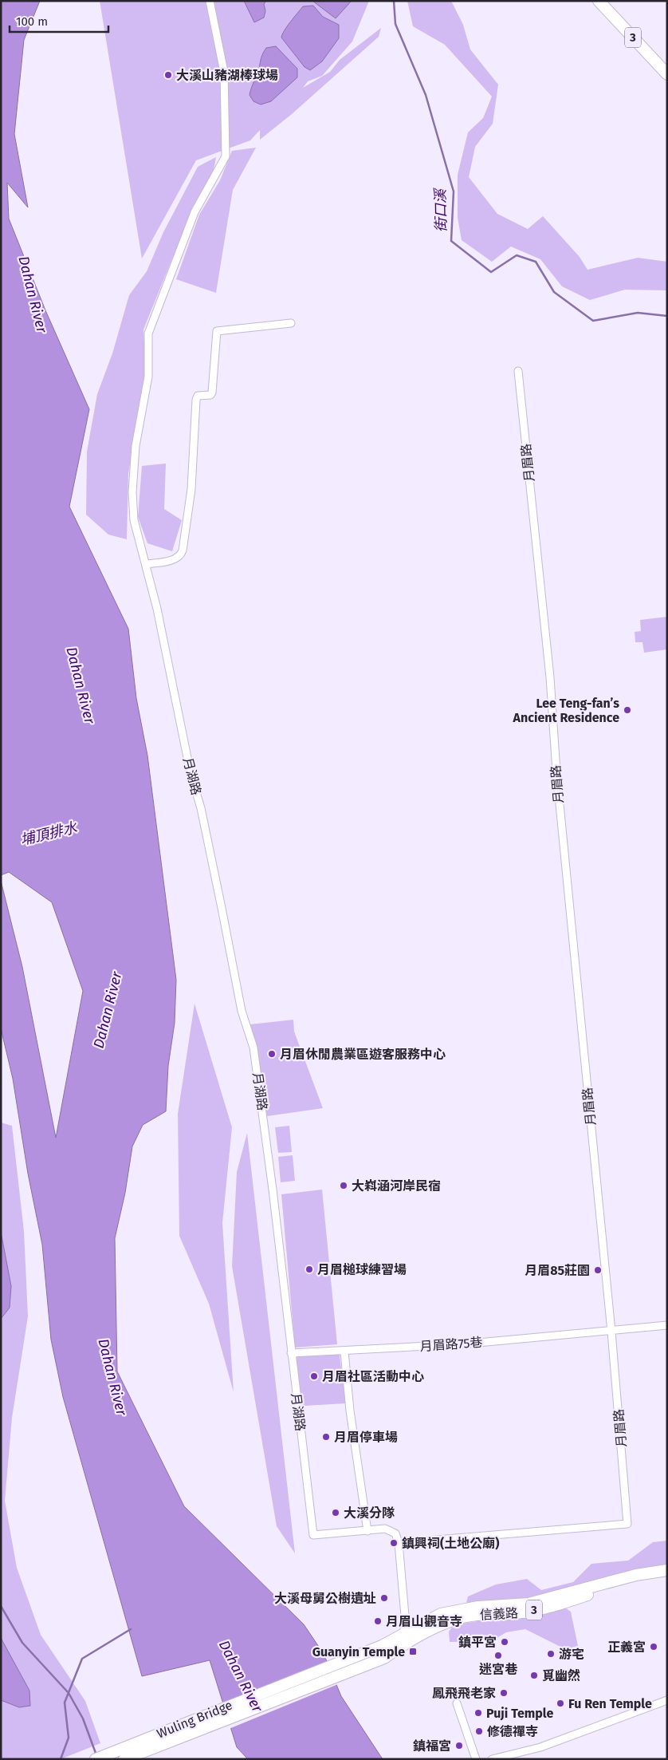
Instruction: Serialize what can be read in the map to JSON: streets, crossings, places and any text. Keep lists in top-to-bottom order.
{
  "streets": {
    "main road": ["3", "信義路", "Wuling Bridge"],
    "street": ["月眉路", "月湖路", "月眉路75巷"]
  },
  "crossings": [
    ["月眉路", "月湖路"],
    ["月眉路", "月眉路75巷"],
    ["月湖路", "月眉路75巷"],
    ["信義路", "Wuling Bridge"]
  ],
  "water": ["街口溪", "Dahan River", "埔頂排水"],
  "places": {
    "other": [
      "大溪山豬湖棒球場",
      "Lee Teng-fan’s Ancient Residence",
      "月眉休閒農業區遊客服務中心",
      "大嵙涵河岸民宿",
      "月眉槌球練習場",
      "月眉85莊園",
      "月眉社區活動中心",
      "月眉停車場",
      "大溪分隊",
      "鎮興祠(土地公廟)",
      "大溪母舅公樹遺址",
      "月眉山觀音寺",
      "鎮平宮",
      "正義宮",
      "游宅",
      "迷宮巷",
      "覓幽然",
      "鳳飛飛老家",
      "Fu Ren Temple",
      "Puji Temple",
      "修德禪寺",
      "鎮福宮"
    ],
    "transit": ["Guanyin Temple"]
  },
  "scale_bar": "100 m"
}
